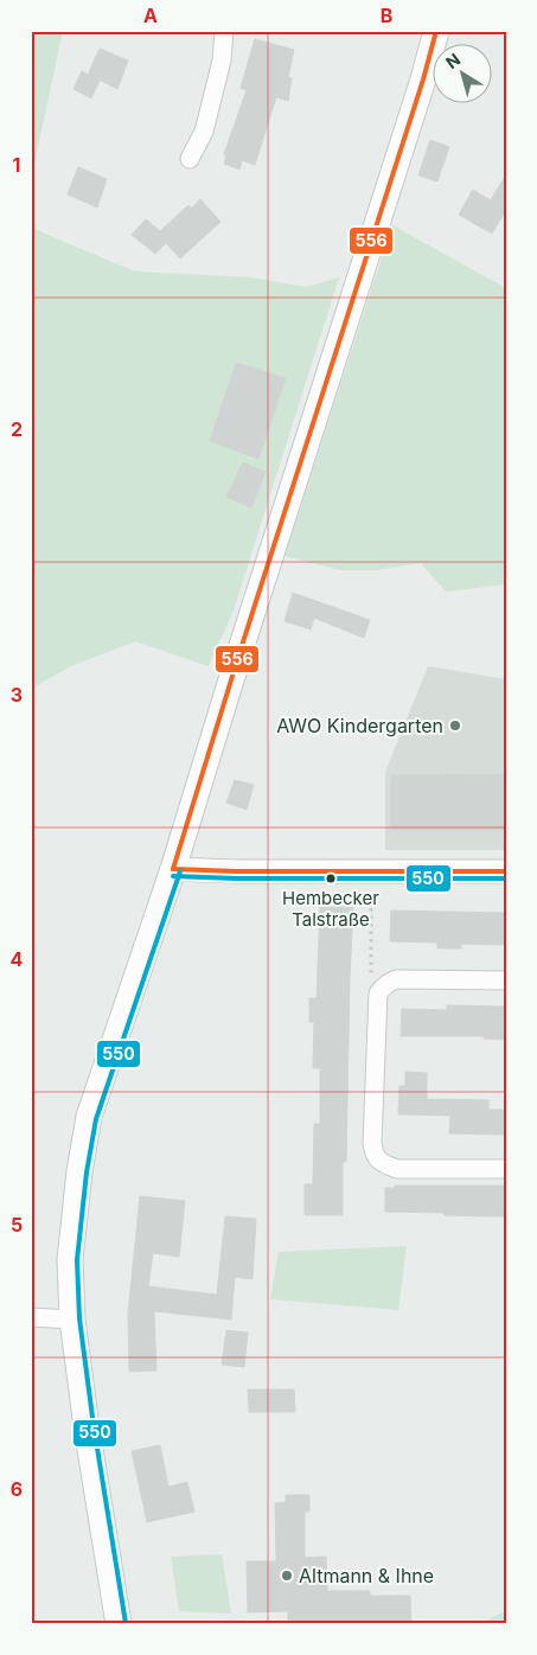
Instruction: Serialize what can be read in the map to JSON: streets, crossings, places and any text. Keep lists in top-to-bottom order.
{
  "places": ["AWO Kindergarten", "Hembecker Talstraße", "Altmann & Ihne"],
  "lines": ["transit line 556", "transit line 550"],
  "north": "top left",
  "grid": {
    "columns": ["A", "B"],
    "rows": [
      "1",
      "2",
      "3",
      "4",
      "5",
      "6"
    ]
  }
}
